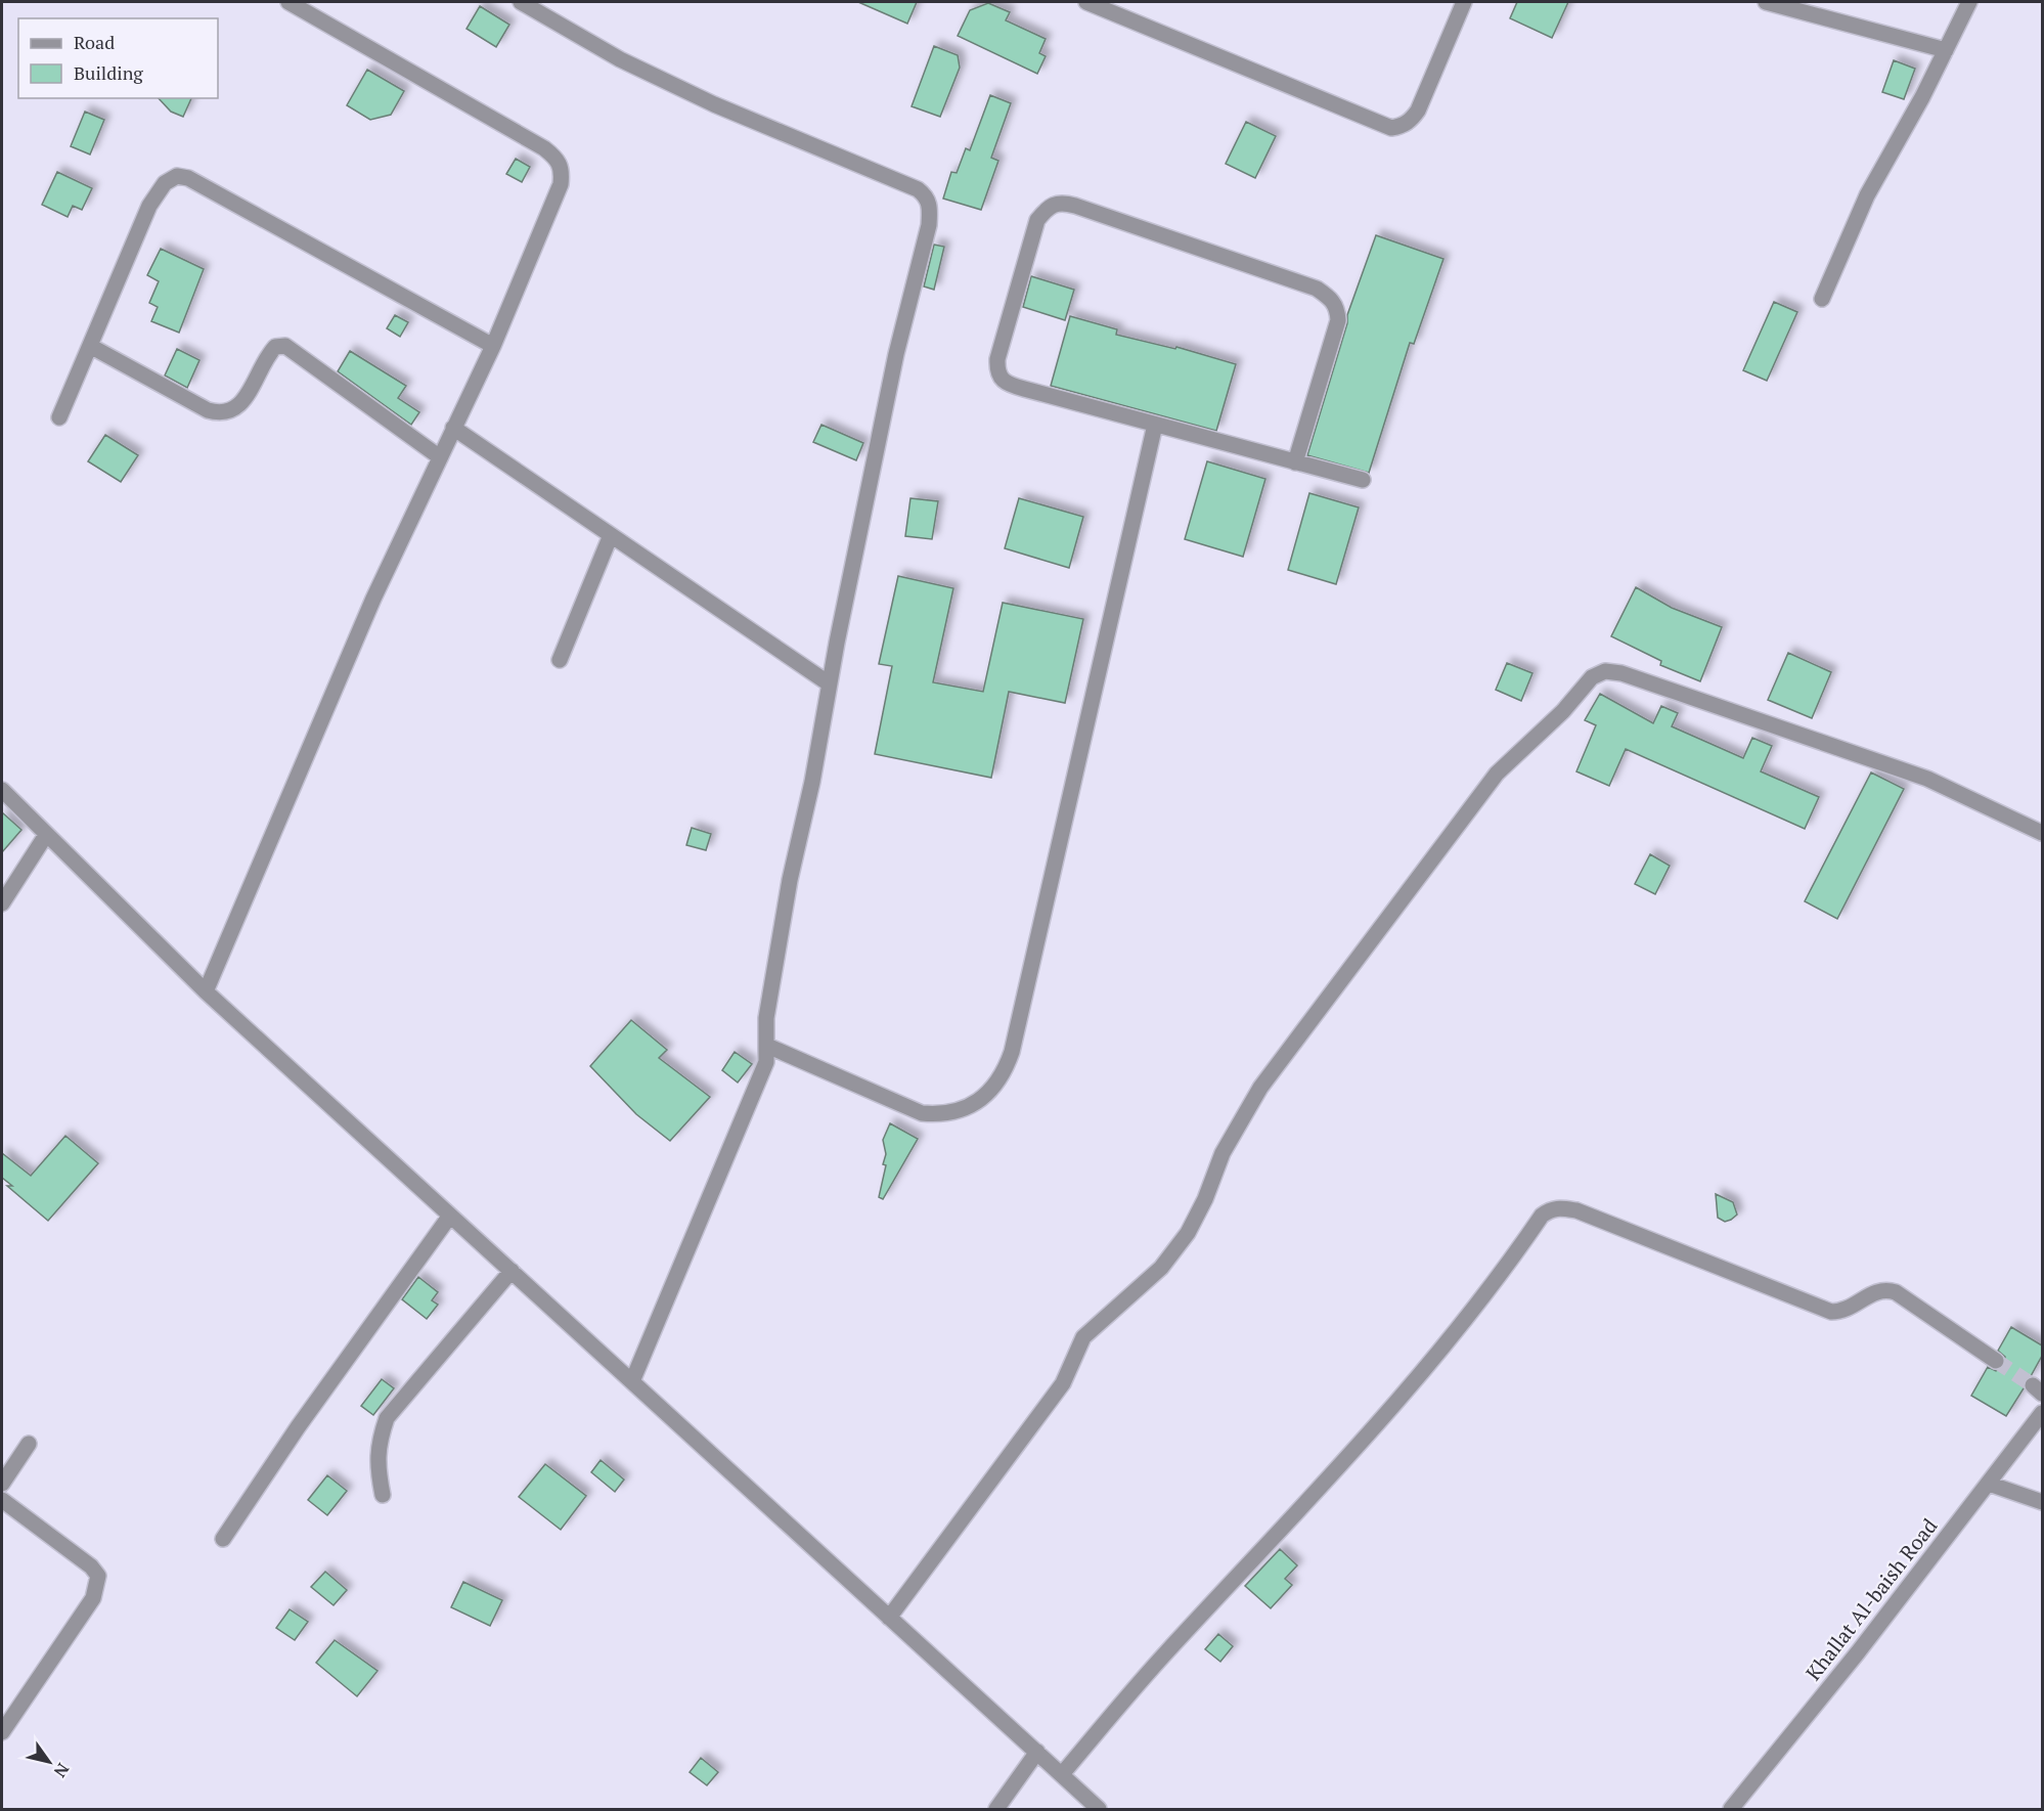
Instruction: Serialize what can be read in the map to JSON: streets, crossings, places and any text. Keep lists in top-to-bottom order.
{
  "streets": {
    "street": ["Khallat Al-baish Road"]
  },
  "legend": ["Road", "Building"],
  "north": "bottom right"
}
